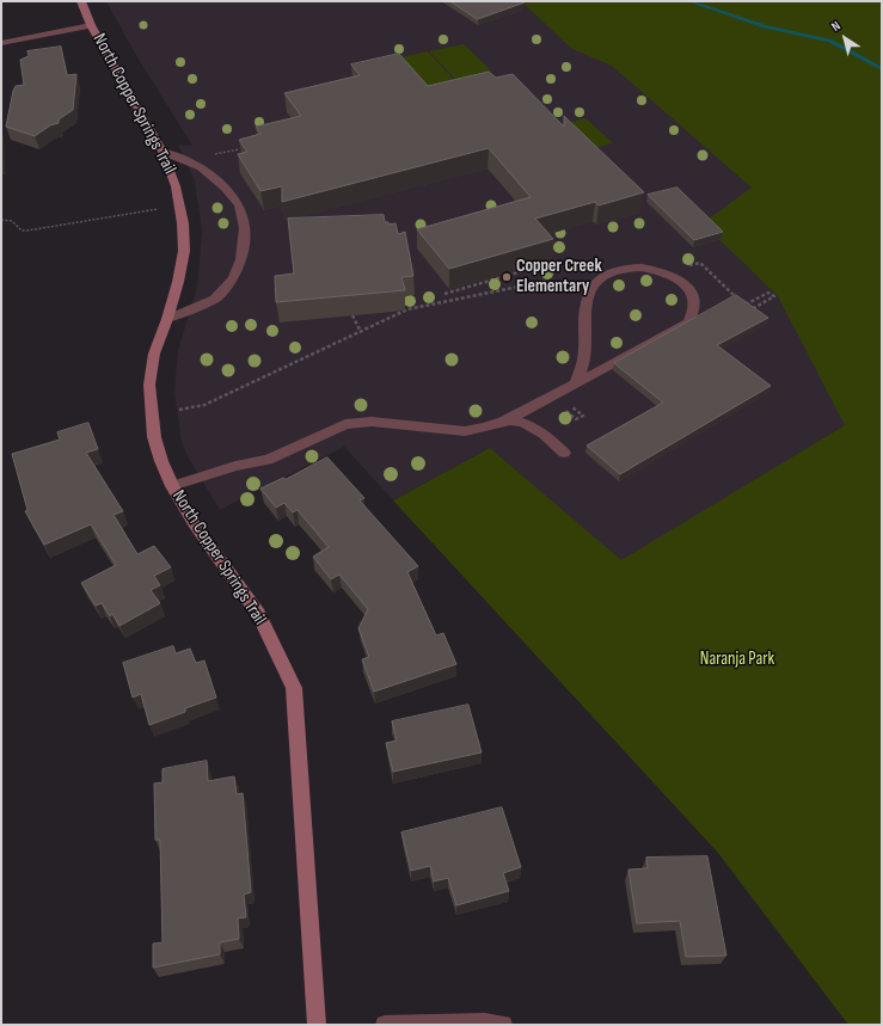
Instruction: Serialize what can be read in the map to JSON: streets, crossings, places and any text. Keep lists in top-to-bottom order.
{
  "streets": {
    "street": ["North Copper Springs Trail"]
  },
  "parks": ["Naranja Park"],
  "places": ["Copper Creek Elementary"],
  "north": "top left"
}
